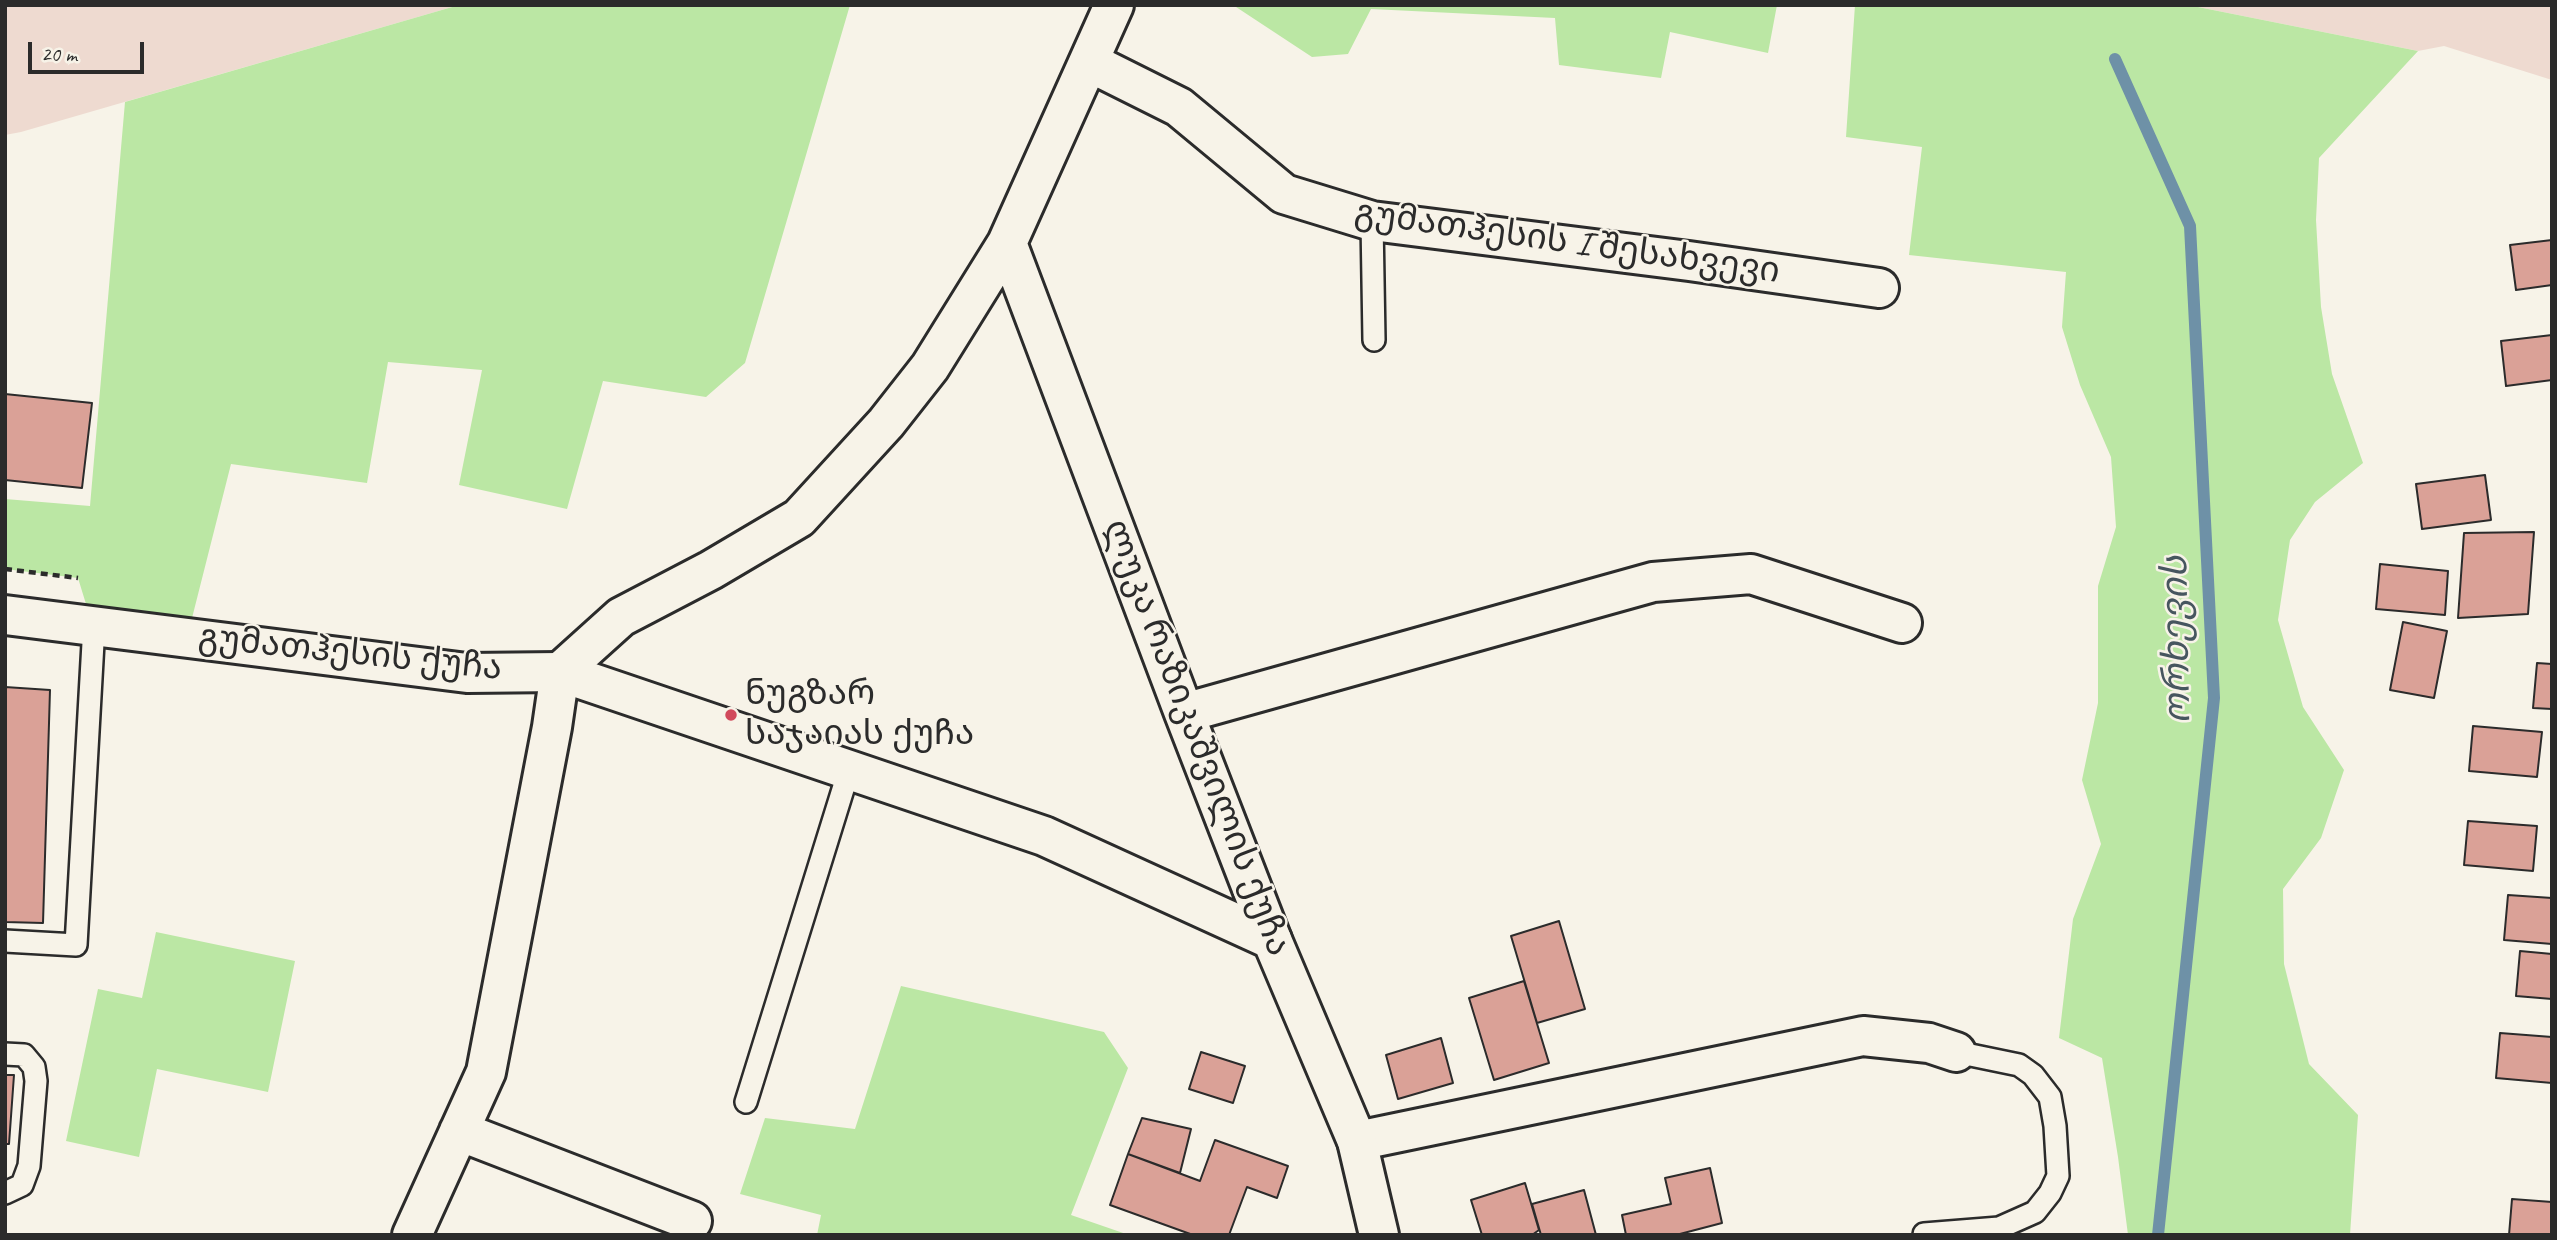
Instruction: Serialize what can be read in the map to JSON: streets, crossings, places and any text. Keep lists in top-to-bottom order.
{
  "streets": {
    "street": ["გუმათჰესის I შესახვევი", "გუმათჰესის ქუჩა", "ლუკა რაზიკაშვილის ქუჩა"]
  },
  "crossings": [
    ["გუმათჰესის ქუჩა", "ლუკა რაზიკაშვილის ქუჩა"]
  ],
  "water": ["ორხევის"],
  "places": ["ნუგზარ საჯაიას ქუჩა"],
  "scale_bar": "20 m"
}
